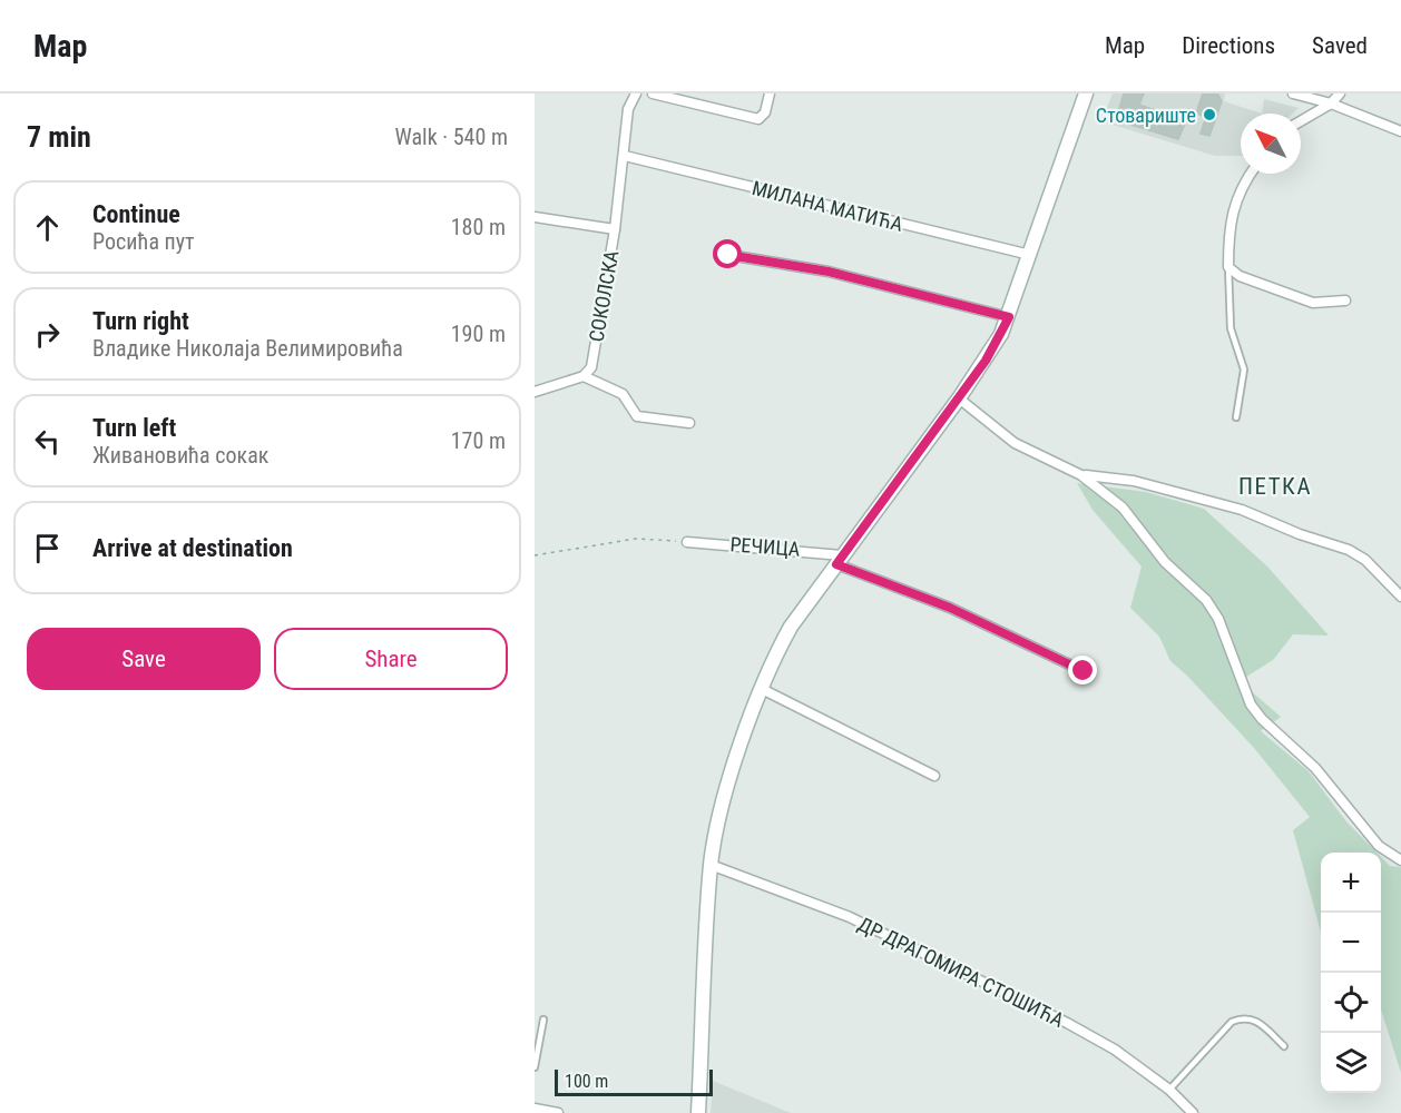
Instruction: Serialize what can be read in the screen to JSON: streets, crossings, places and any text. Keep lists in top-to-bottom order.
{
  "streets": {
    "street": [
      "МИЛАНА МАТИЋА",
      "СОКОЛСКА",
      "РЕЧИЦА",
      "ДР ДРАГОМИРА СТОШИЋА"
    ]
  },
  "crossings": [
    ["МИЛАНА МАТИЋА", "СОКОЛСКА"]
  ],
  "districts": ["ПЕТКА"],
  "places": ["Стовариште"],
  "scale_bar": "100 m",
  "north": "top left",
  "page": {
    "header": "Map",
    "nav": ["Map", "Directions", "Saved"],
    "heading": ["7 min", "Walk · 540 m"],
    "list": [
      ["Continue", "Росића пут", "180 m"],
      ["Turn right", "Владике Николаја Велимировића", "190 m"],
      ["Turn left", "Живановића сокак", "170 m"],
      "Arrive at destination"
    ],
    "buttons": ["Save", "Share"],
    "map_buttons": ["+", "−"],
    "scale": "100 m"
  }
}
